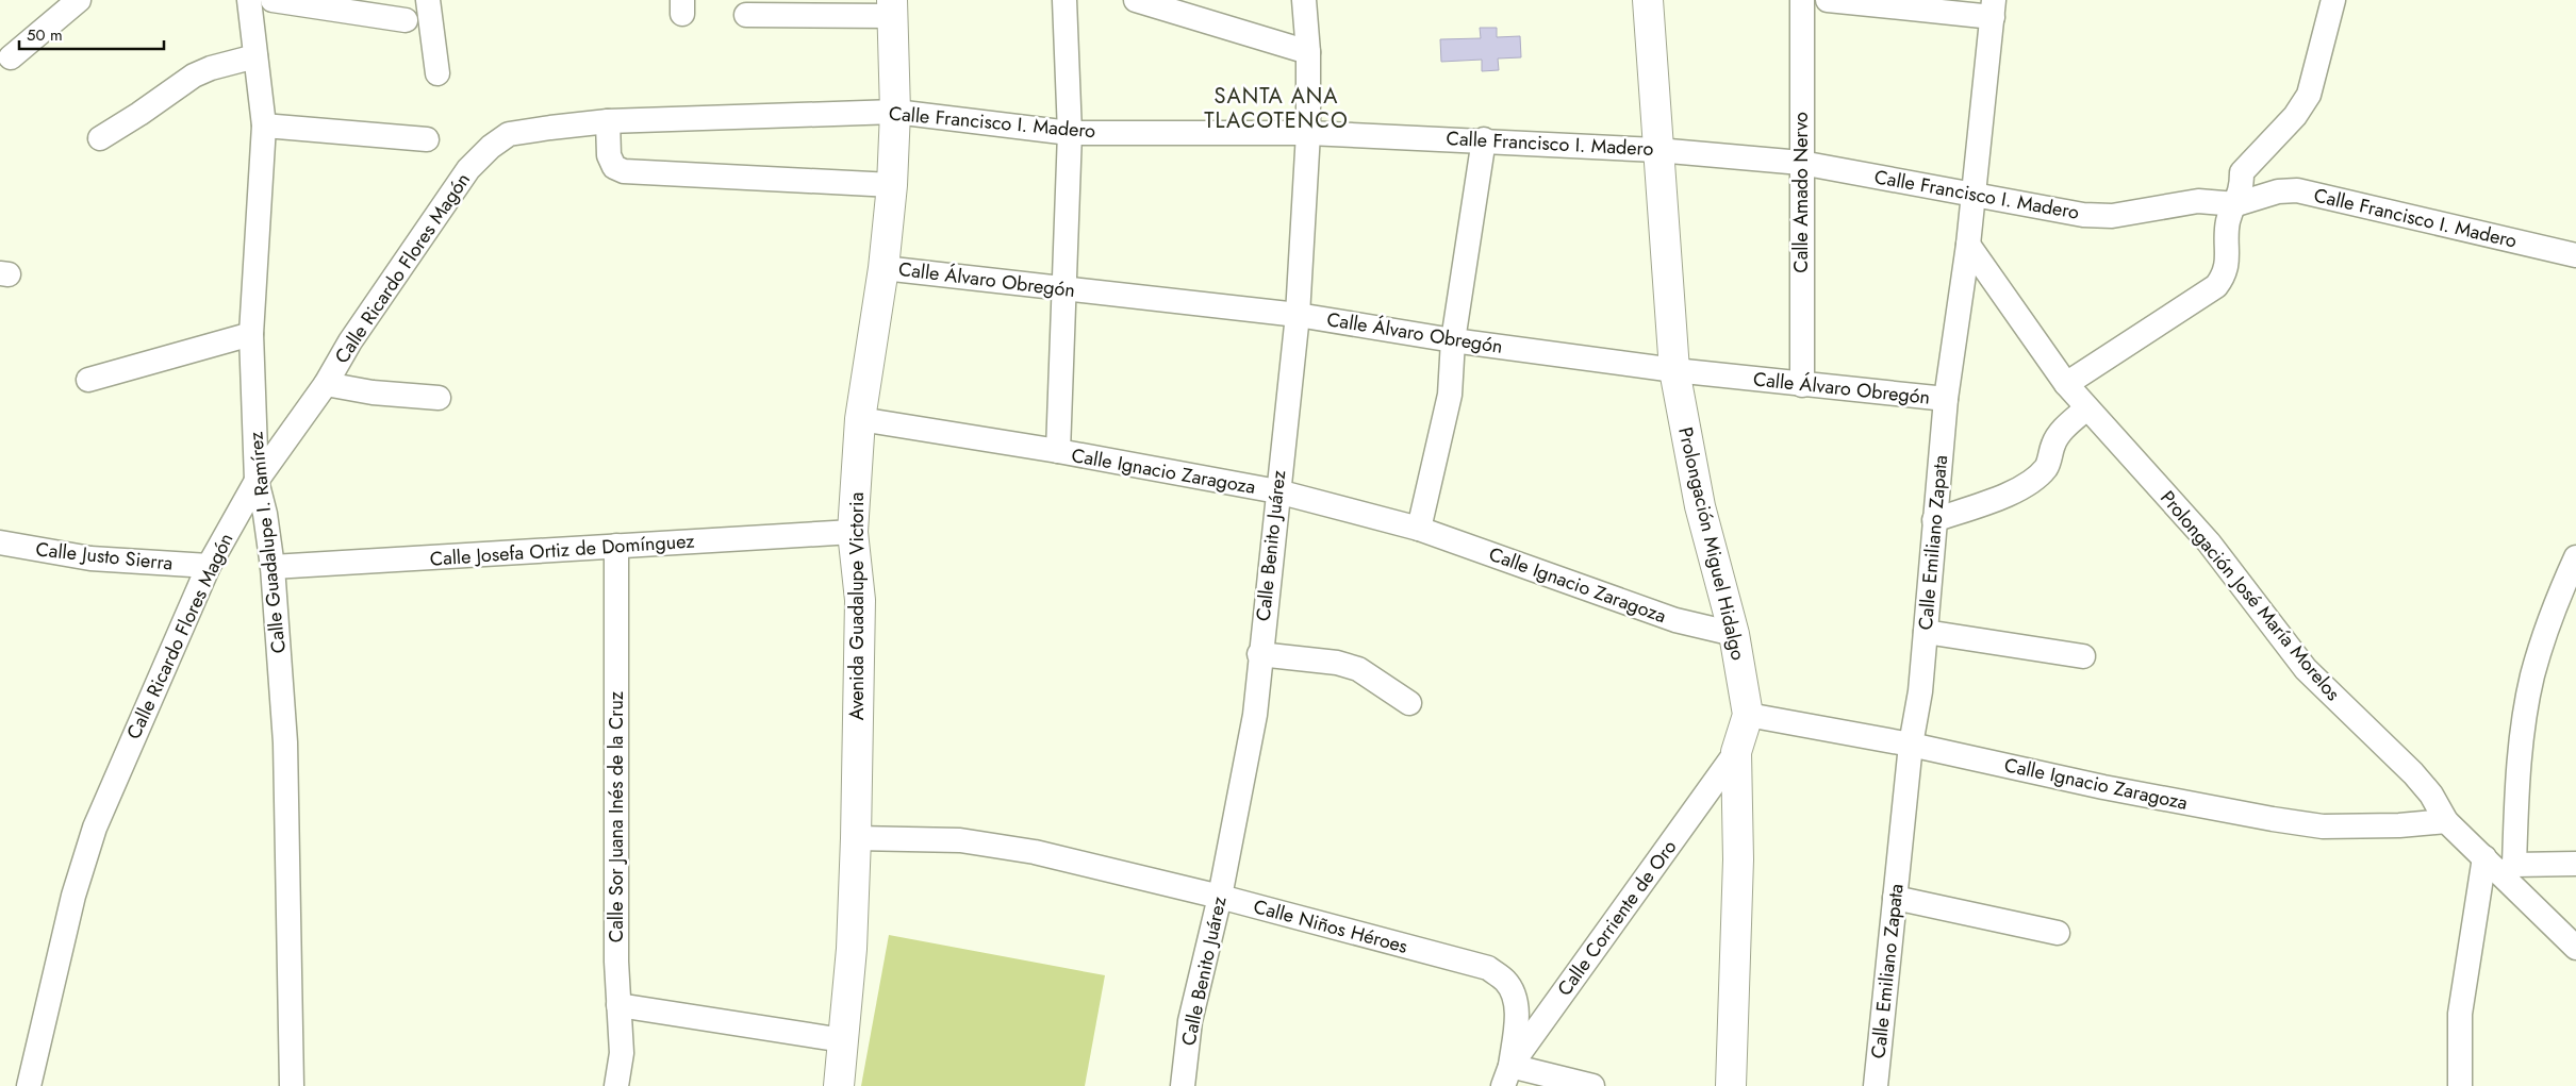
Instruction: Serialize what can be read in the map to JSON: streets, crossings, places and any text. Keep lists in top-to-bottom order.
{
  "streets": {
    "street": [
      "Calle Francisco I. Madero",
      "Calle Amado Nervo",
      "Calle Ricardo Flores Magón",
      "Calle Álvaro Obregón",
      "Calle Ignacio Zaragoza",
      "Calle Guadalupe I. Ramírez",
      "Calle Emiliano Zapata",
      "Prolongación Miguel Hidalgo",
      "Calle Benito Juárez",
      "Calle Josefa Ortiz de Domínguez",
      "Calle Justo Sierra",
      "Prolongación José María Morelos",
      "Avenida Guadalupe Victoria",
      "Calle Sor Juana Inés de la Cruz",
      "Calle Corriente de Oro",
      "Calle Niños Héroes"
    ]
  },
  "crossings": [
    ["Calle Francisco I. Madero", "Calle Amado Nervo"],
    ["Calle Francisco I. Madero", "Calle Ricardo Flores Magón"],
    ["Calle Francisco I. Madero", "Calle Emiliano Zapata"],
    ["Calle Francisco I. Madero", "Prolongación Miguel Hidalgo"],
    ["Calle Francisco I. Madero", "Calle Benito Juárez"],
    ["Calle Francisco I. Madero", "Avenida Guadalupe Victoria"],
    ["Calle Amado Nervo", "Calle Álvaro Obregón"],
    ["Calle Ricardo Flores Magón", "Calle Guadalupe I. Ramírez"],
    ["Calle Ricardo Flores Magón", "Calle Justo Sierra"],
    ["Calle Álvaro Obregón", "Calle Emiliano Zapata"],
    ["Calle Álvaro Obregón", "Prolongación Miguel Hidalgo"],
    ["Calle Álvaro Obregón", "Calle Benito Juárez"],
    ["Calle Álvaro Obregón", "Avenida Guadalupe Victoria"],
    ["Calle Ignacio Zaragoza", "Calle Emiliano Zapata"],
    ["Calle Ignacio Zaragoza", "Prolongación Miguel Hidalgo"],
    ["Calle Ignacio Zaragoza", "Calle Benito Juárez"],
    ["Calle Ignacio Zaragoza", "Prolongación José María Morelos"],
    ["Calle Ignacio Zaragoza", "Avenida Guadalupe Victoria"],
    ["Calle Guadalupe I. Ramírez", "Calle Josefa Ortiz de Domínguez"],
    ["Calle Emiliano Zapata", "Prolongación José María Morelos"],
    ["Prolongación Miguel Hidalgo", "Calle Corriente de Oro"],
    ["Calle Benito Juárez", "Calle Niños Héroes"],
    ["Calle Josefa Ortiz de Domínguez", "Avenida Guadalupe Victoria"],
    ["Calle Josefa Ortiz de Domínguez", "Calle Sor Juana Inés de la Cruz"],
    ["Avenida Guadalupe Victoria", "Calle Niños Héroes"],
    ["Calle Corriente de Oro", "Calle Niños Héroes"]
  ],
  "districts": ["SANTA ANA TLACOTENCO"],
  "scale_bar": "50 m"
}
